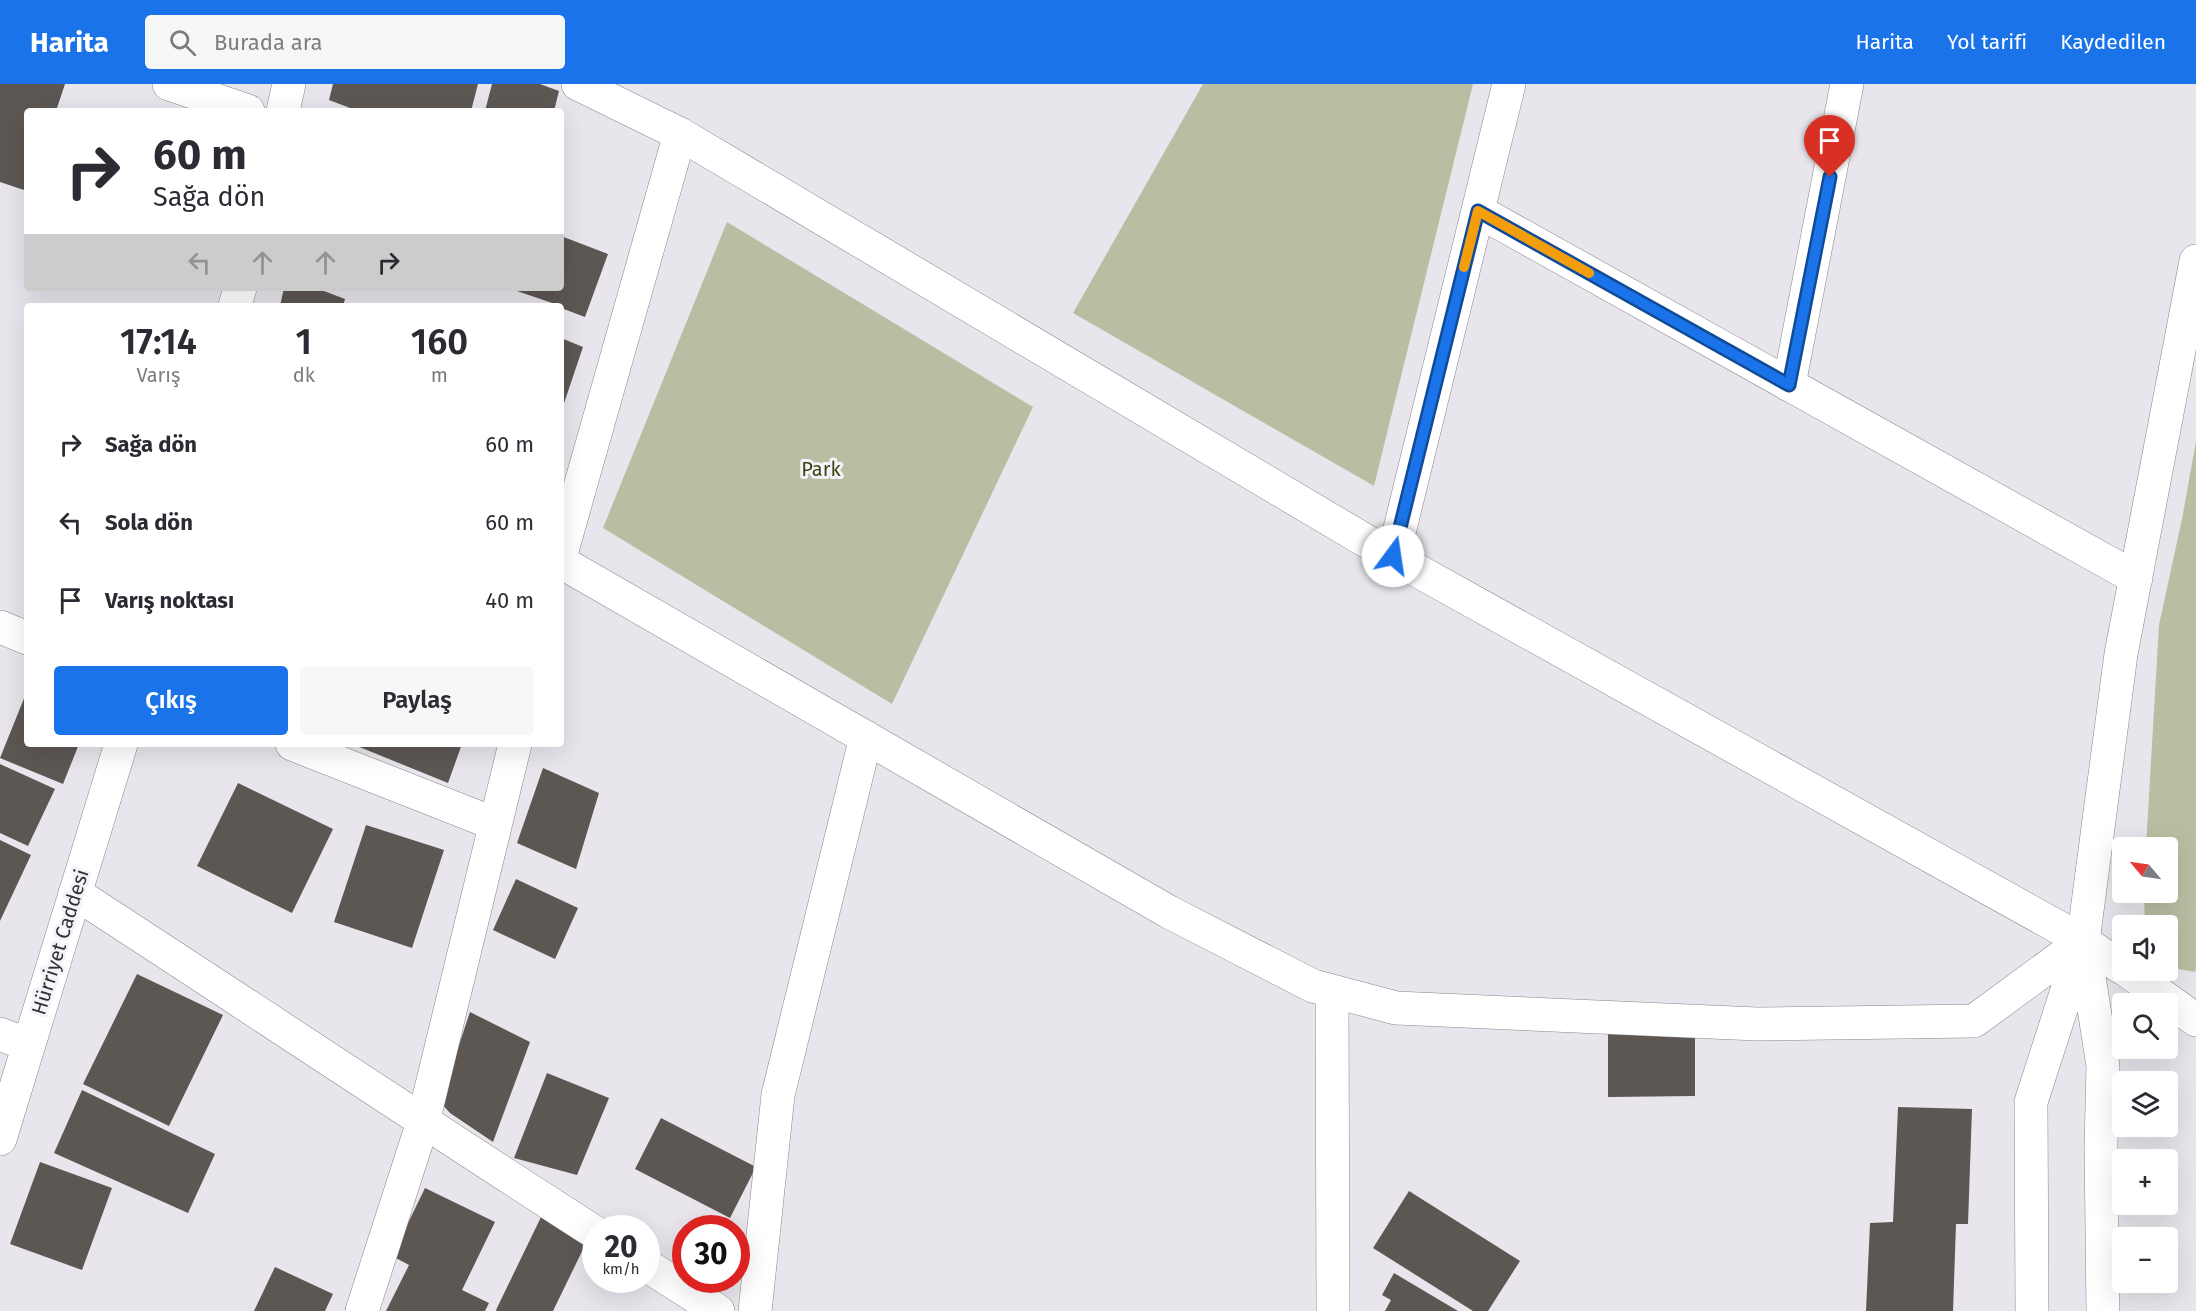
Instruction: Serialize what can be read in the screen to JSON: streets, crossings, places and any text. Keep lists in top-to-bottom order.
{
  "streets": {
    "street": ["Hürriyet Caddesi"]
  },
  "parks": ["Park"],
  "north": "top left",
  "page": {
    "header": "Harita",
    "search": "Burada ara",
    "nav": ["Harita", "Yol tarifi", "Kaydedilen"],
    "turn": ["60 m", "Sağa dön"],
    "eta": [
      "17:14",
      "Varış",
      "1",
      "dk",
      "160",
      "m"
    ],
    "list": [
      {
        "name": "Sağa dön",
        "value": "60 m"
      },
      {
        "name": "Sola dön",
        "value": "60 m"
      },
      {
        "name": "Varış noktası",
        "value": "40 m"
      }
    ],
    "buttons": ["Çıkış", "Paylaş"],
    "map_buttons": ["+", "−"],
    "speed": "20 km/h",
    "limit": "30"
  }
}
